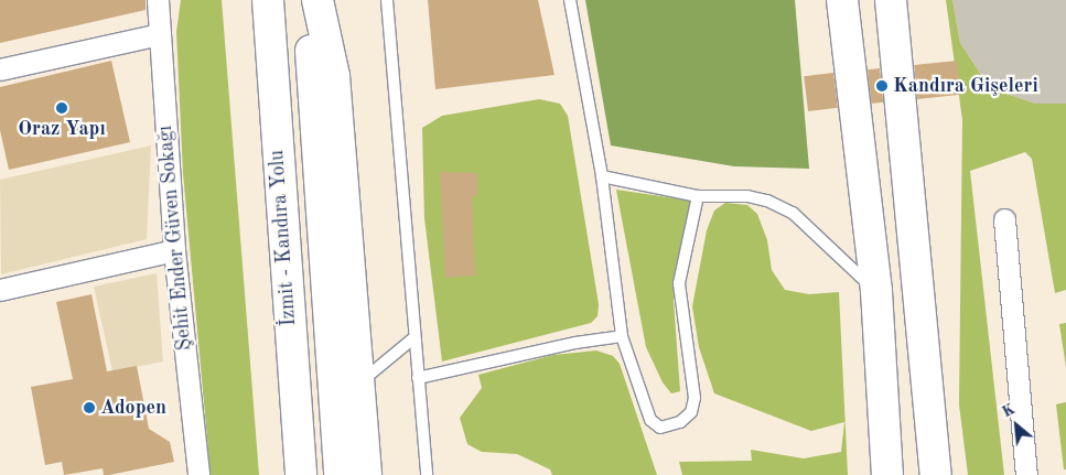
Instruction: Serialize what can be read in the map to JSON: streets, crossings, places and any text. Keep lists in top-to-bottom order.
{
  "streets": {
    "highway": ["İzmit - Kandıra Yolu"],
    "street": ["Şehit Ender Güven Sokağı"]
  },
  "places": ["Kandıra Gişeleri", "Oraz Yapı", "Adopen"],
  "north": "top left"
}
